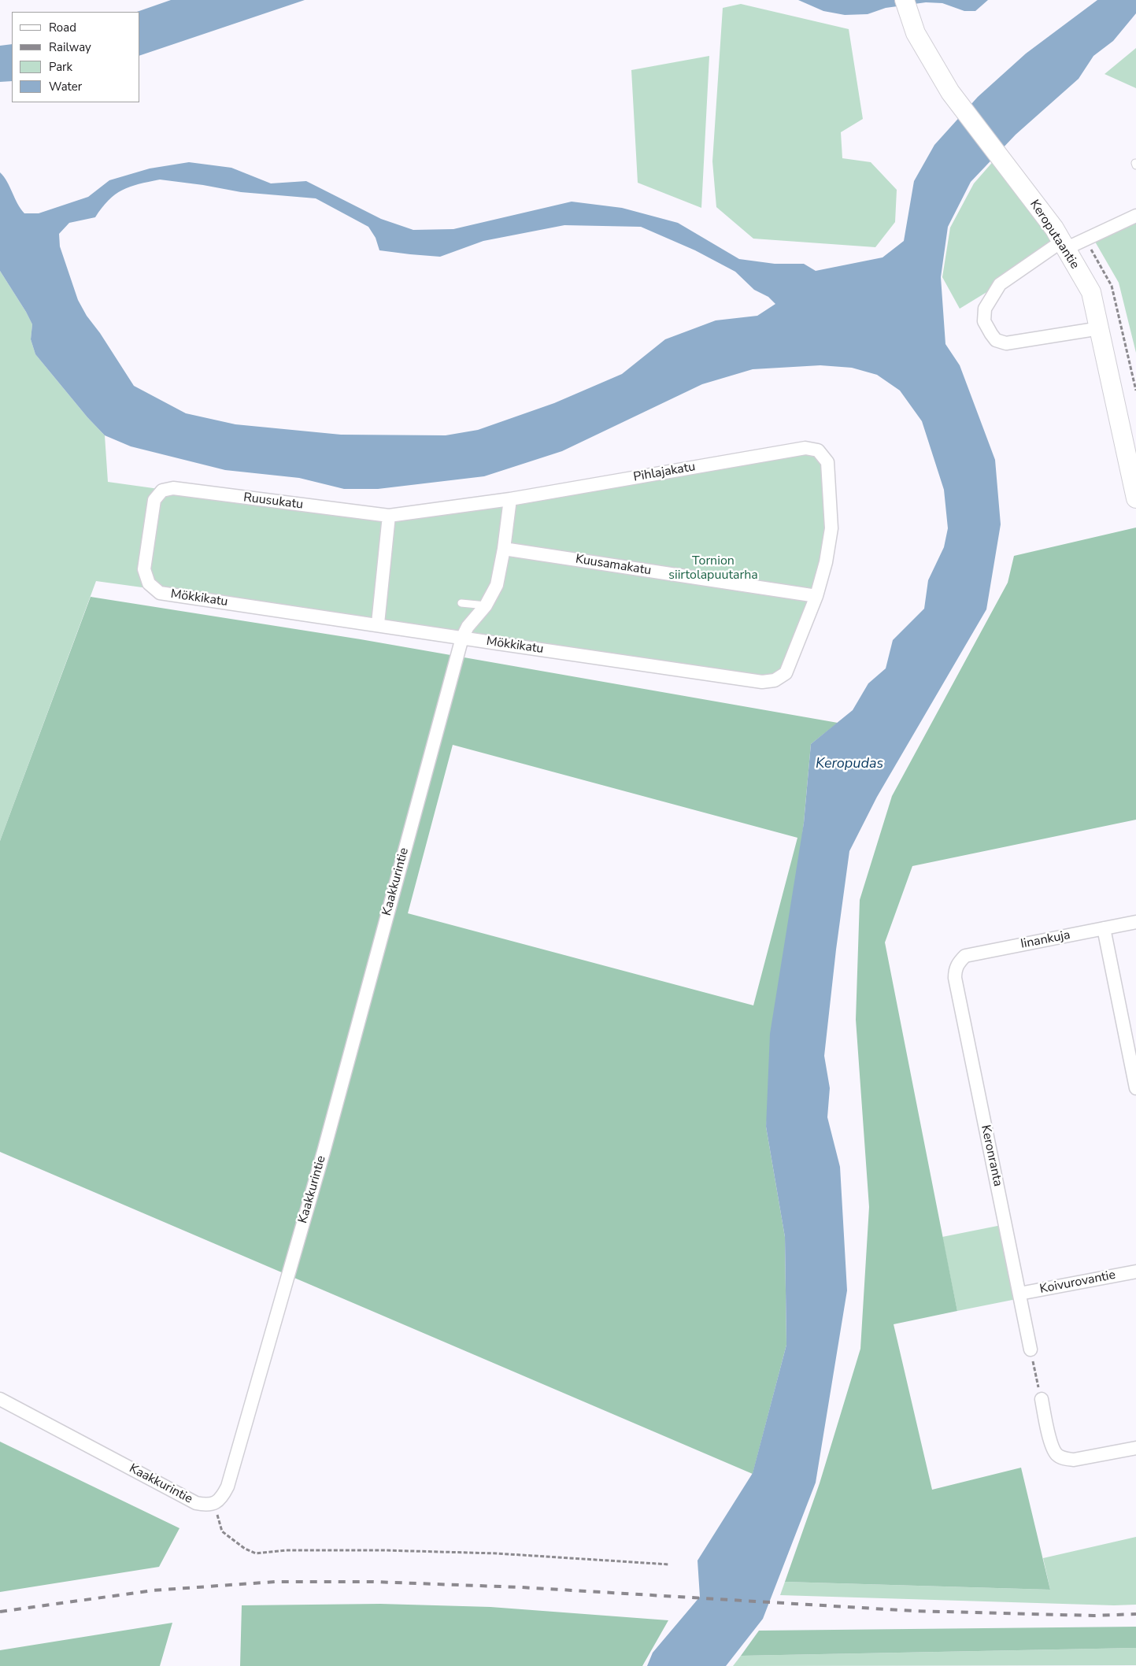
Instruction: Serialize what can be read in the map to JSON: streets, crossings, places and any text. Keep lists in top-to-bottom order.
{
  "streets": {
    "street": [
      "Keroputaantie",
      "Pihlajakatu",
      "Ruusukatu",
      "Kuusamakatu",
      "Mökkikatu",
      "Kaakkurintie",
      "Iinankuja",
      "Keronranta",
      "Koivurovantie"
    ]
  },
  "crossings": [
    ["Pihlajakatu", "Kuusamakatu"],
    ["Pihlajakatu", "Mökkikatu"],
    ["Ruusukatu", "Mökkikatu"],
    ["Kuusamakatu", "Mökkikatu"],
    ["Mökkikatu", "Kaakkurintie"],
    ["Iinankuja", "Keronranta"],
    ["Keronranta", "Koivurovantie"]
  ],
  "water": ["Keropudas"],
  "parks": ["Tornion siirtolapuutarha"],
  "legend": [
    "Road",
    "Railway",
    "Park",
    "Water"
  ]
}
